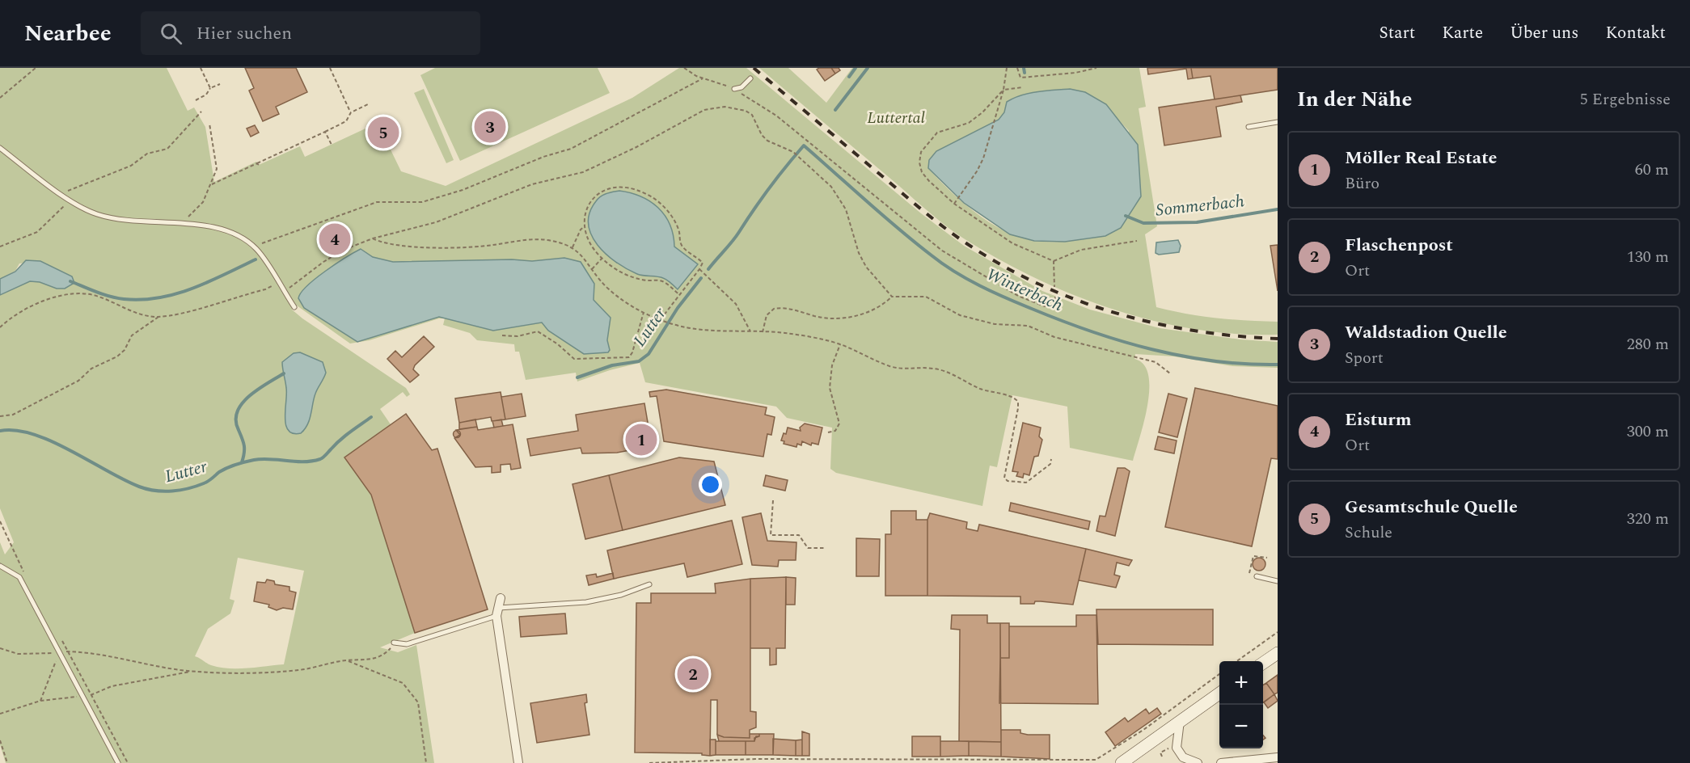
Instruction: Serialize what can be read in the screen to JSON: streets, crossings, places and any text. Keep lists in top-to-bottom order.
{
  "water": ["Sommerbach", "Winterbach", "Lutter"],
  "parks": ["Luttertal"],
  "page": {
    "header": "Nearbee",
    "search": "Hier suchen",
    "nav": [
      "Start",
      "Karte",
      "Über uns",
      "Kontakt"
    ],
    "heading": ["In der Nähe", "5 Ergebnisse"],
    "pins": [
      "3",
      "5",
      "4",
      "1",
      "2"
    ],
    "list": [
      {
        "mark": "1",
        "name": "Möller Real Estate",
        "note": "Büro",
        "value": "60 m"
      },
      {
        "mark": "2",
        "name": "Flaschenpost",
        "note": "Ort",
        "value": "130 m"
      },
      {
        "mark": "3",
        "name": "Waldstadion Quelle",
        "note": "Sport",
        "value": "280 m"
      },
      {
        "mark": "4",
        "name": "Eisturm",
        "note": "Ort",
        "value": "300 m"
      },
      {
        "mark": "5",
        "name": "Gesamtschule Quelle",
        "note": "Schule",
        "value": "320 m"
      }
    ],
    "map_buttons": ["+", "−"]
  }
}
